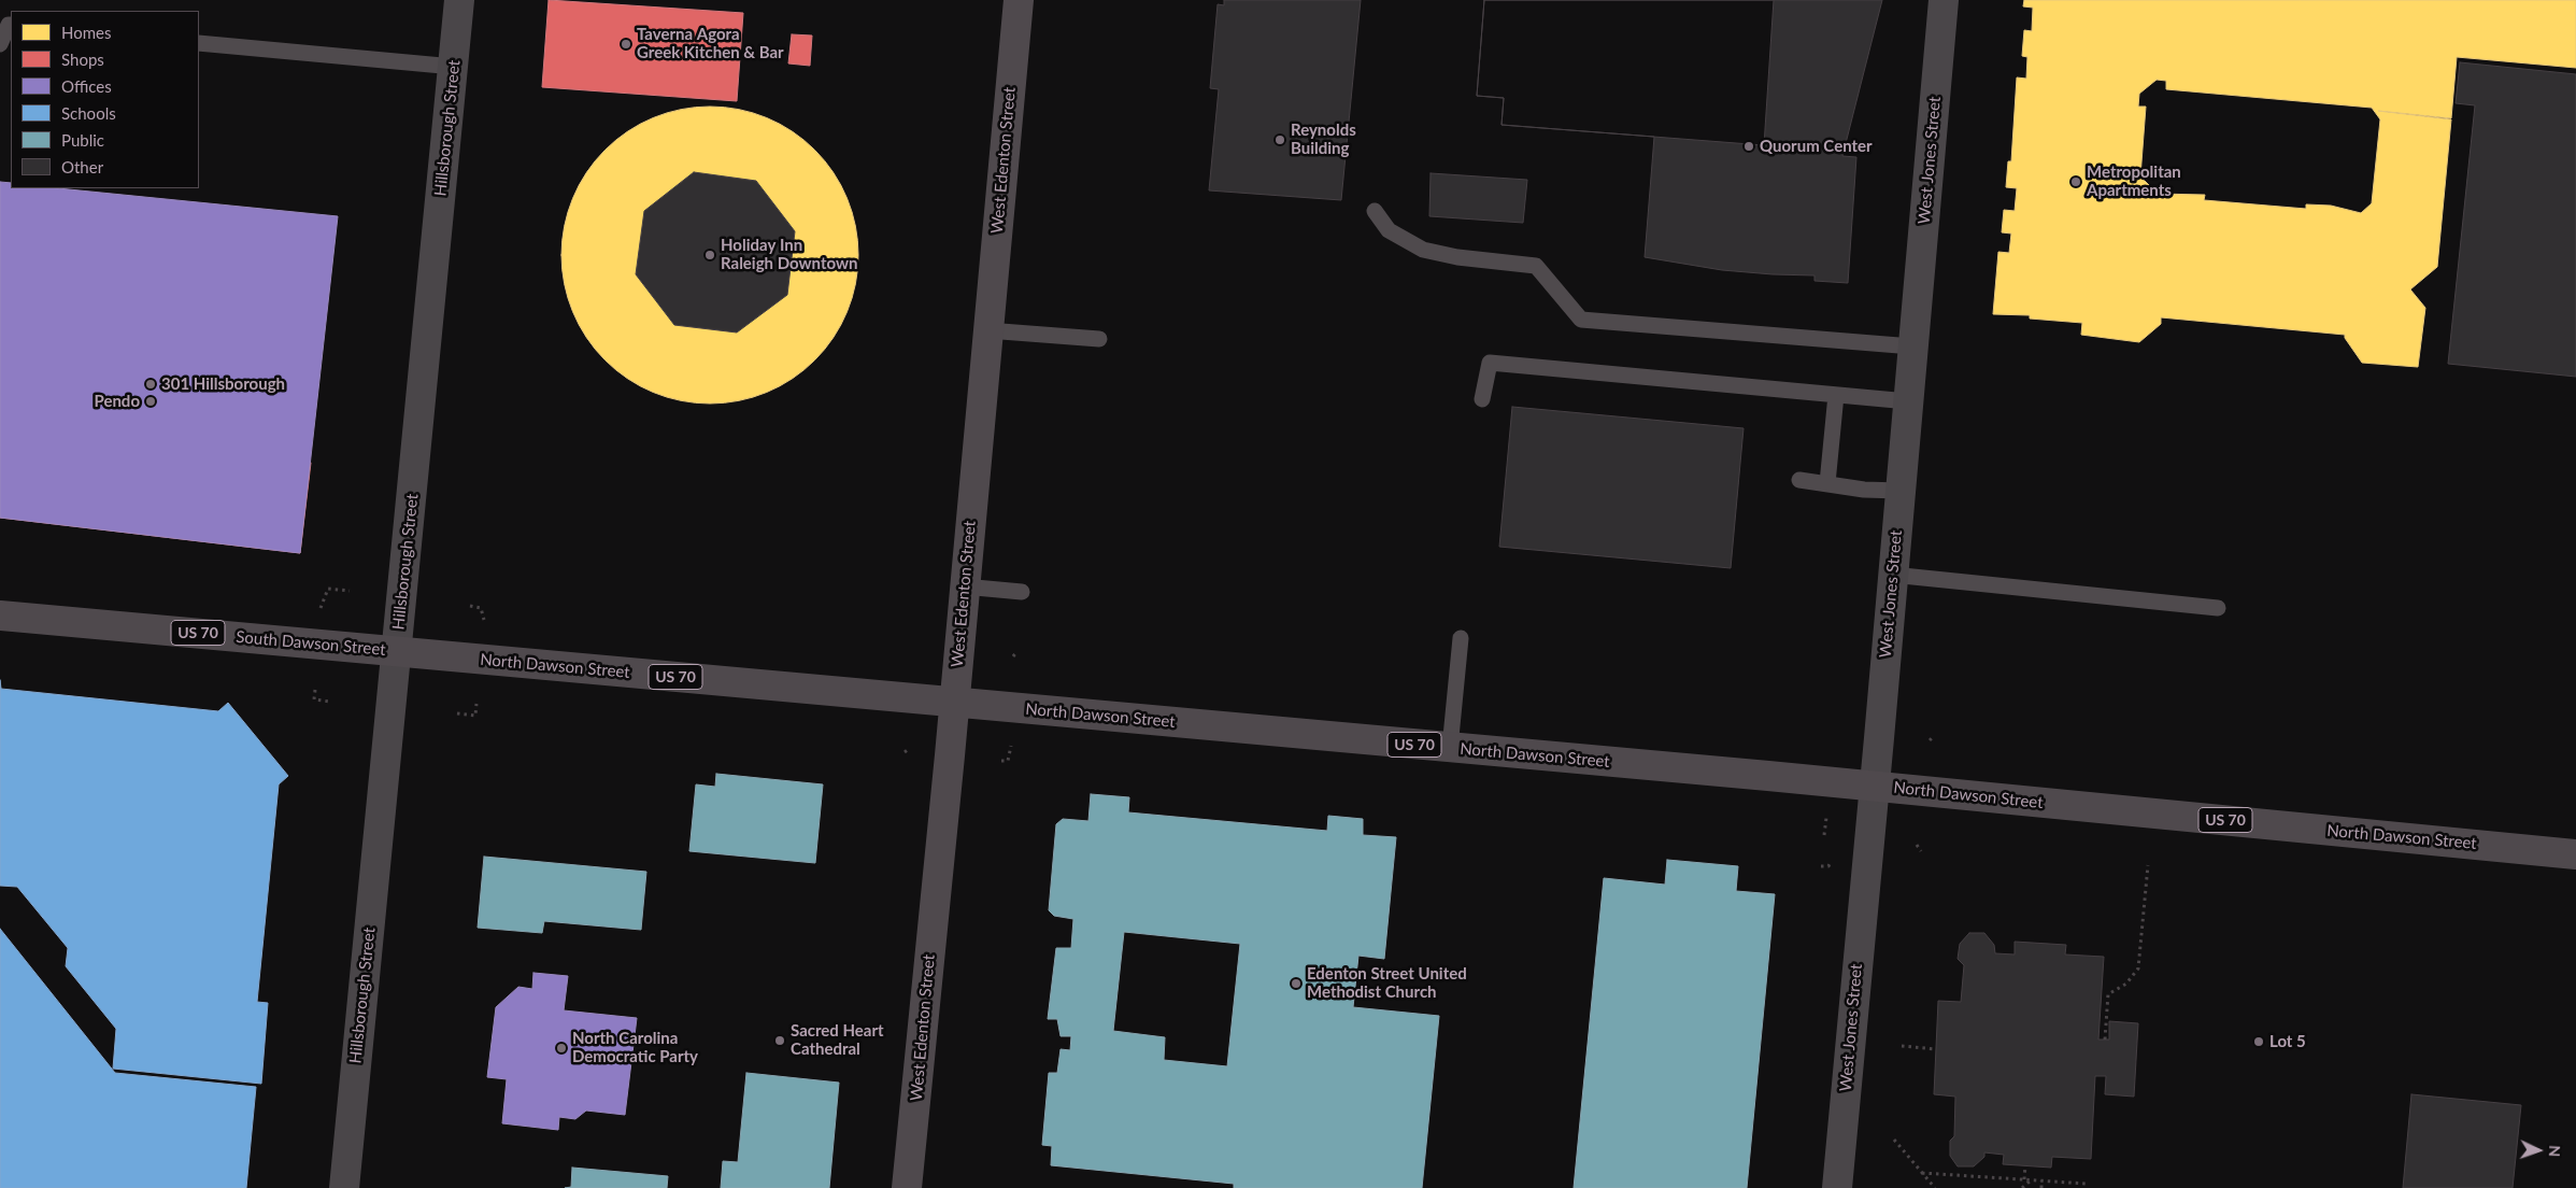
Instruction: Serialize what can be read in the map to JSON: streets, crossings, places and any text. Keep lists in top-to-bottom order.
{
  "streets": {
    "main road": [
      "West Edenton Street",
      "US 70",
      "South Dawson Street",
      "North Dawson Street"
    ],
    "street": ["Hillsborough Street", "West Jones Street"]
  },
  "crossings": [
    ["Hillsborough Street", "South Dawson Street"],
    ["Hillsborough Street", "North Dawson Street"],
    ["West Edenton Street", "North Dawson Street"],
    ["West Jones Street", "North Dawson Street"],
    ["South Dawson Street", "North Dawson Street"]
  ],
  "places": [
    "Taverna Agora Greek Kitchen & Bar",
    "Reynolds Building",
    "Quorum Center",
    "Metropolitan Apartments",
    "Holiday Inn Raleigh Downtown",
    "301 Hillsborough",
    "Pendo",
    "Edenton Street United Methodist Church",
    "Sacred Heart Cathedral",
    "Lot 5",
    "North Carolina Democratic Party"
  ],
  "legend": [
    "Homes",
    "Shops",
    "Offices",
    "Schools",
    "Public",
    "Other"
  ],
  "north": "right"
}
